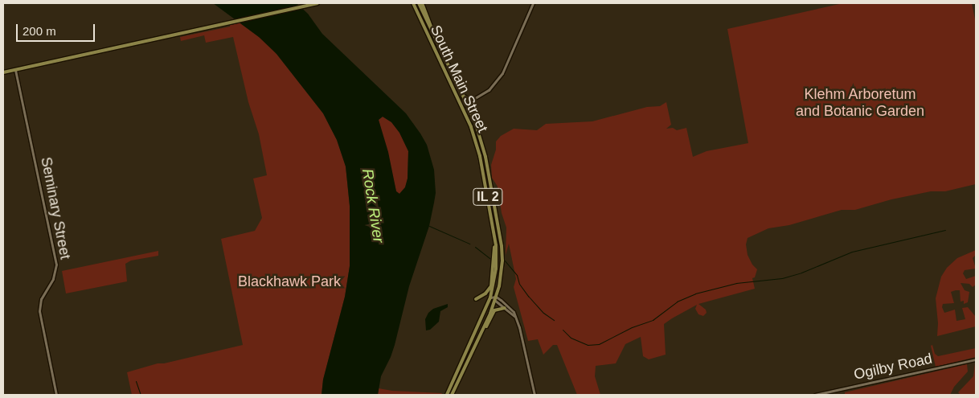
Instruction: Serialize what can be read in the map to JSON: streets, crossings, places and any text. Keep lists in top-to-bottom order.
{
  "streets": {
    "main road": ["South Main Street", "IL 2"],
    "street": ["Seminary Street", "Ogilby Road"]
  },
  "water": ["Rock River"],
  "parks": ["Klehm Arboretum and Botanic Garden", "Blackhawk Park"],
  "scale_bar": "200 m"
}
